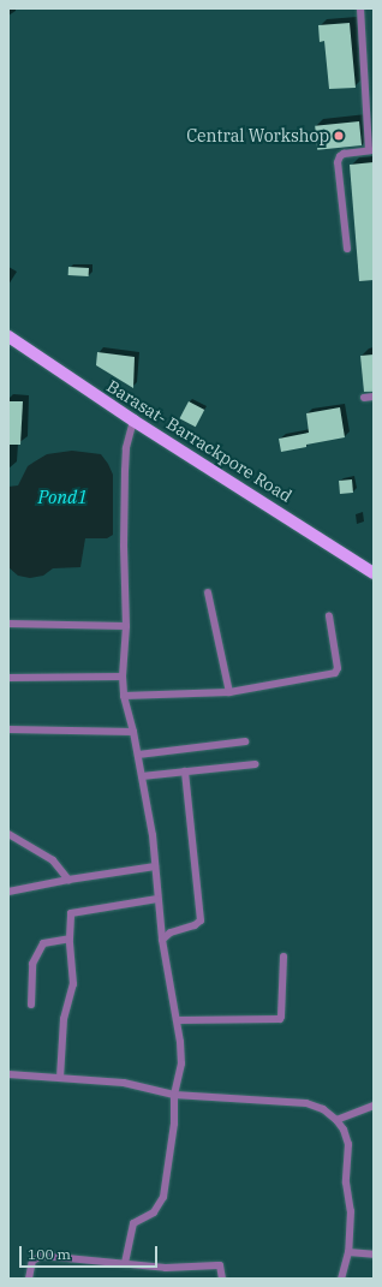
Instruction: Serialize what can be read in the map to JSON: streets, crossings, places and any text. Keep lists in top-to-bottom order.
{
  "streets": {
    "main road": ["Barasat- Barrackpore Road"]
  },
  "water": ["Pond1"],
  "places": ["Central Workshop"],
  "scale_bar": "100 m"
}
